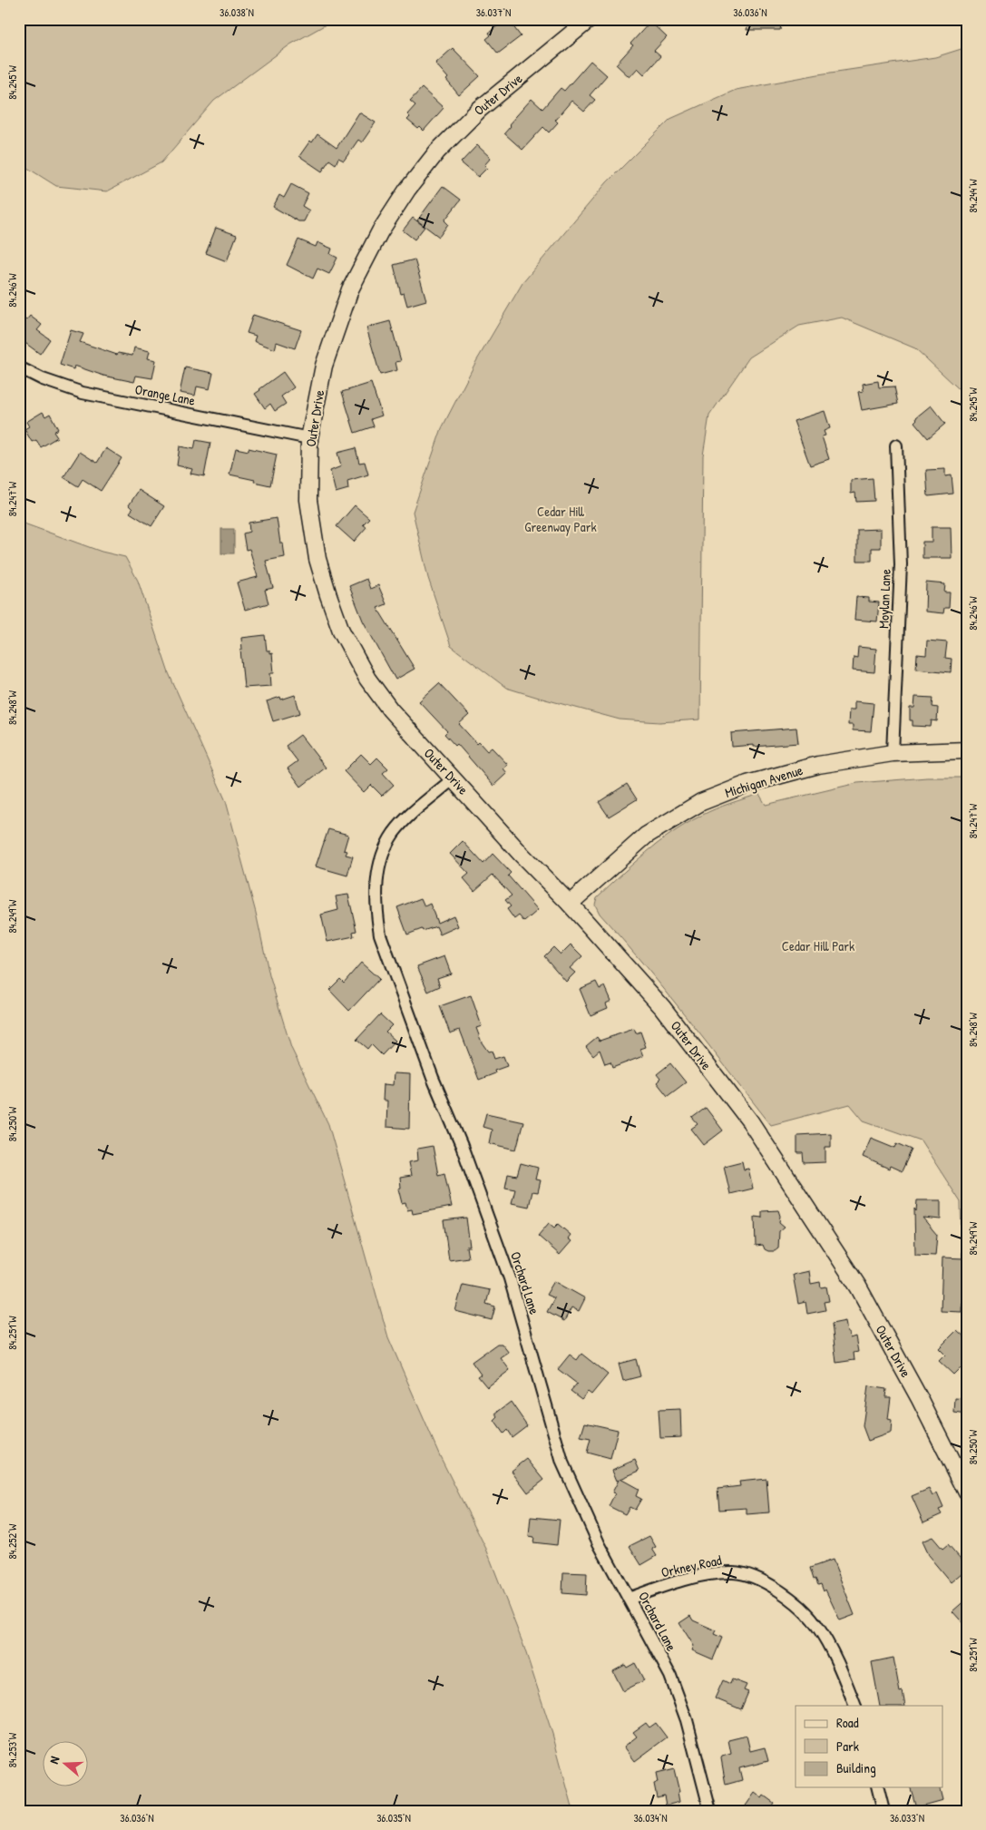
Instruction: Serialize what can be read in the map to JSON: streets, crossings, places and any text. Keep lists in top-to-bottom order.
{
  "streets": {
    "street": [
      "Outer Drive",
      "Orange Lane",
      "Moylan Lane",
      "Michigan Avenue",
      "Orchard Lane",
      "Orkney Road"
    ]
  },
  "crossings": [
    ["Outer Drive", "Orange Lane"],
    ["Outer Drive", "Michigan Avenue"],
    ["Outer Drive", "Orchard Lane"],
    ["Moylan Lane", "Michigan Avenue"],
    ["Orchard Lane", "Orkney Road"]
  ],
  "parks": ["Cedar Hill Greenway Park", "Cedar Hill Park"],
  "legend": ["Road", "Park", "Building"],
  "north": "left",
  "coordinates": [
    "36.038°N",
    "36.037°N",
    "36.036°N",
    "84.245°W",
    "84.244°W",
    "84.246°W",
    "84.247°W",
    "84.248°W",
    "84.249°W",
    "84.250°W",
    "84.251°W",
    "84.252°W",
    "84.253°W",
    "36.035°N",
    "36.034°N",
    "36.033°N"
  ]
}
